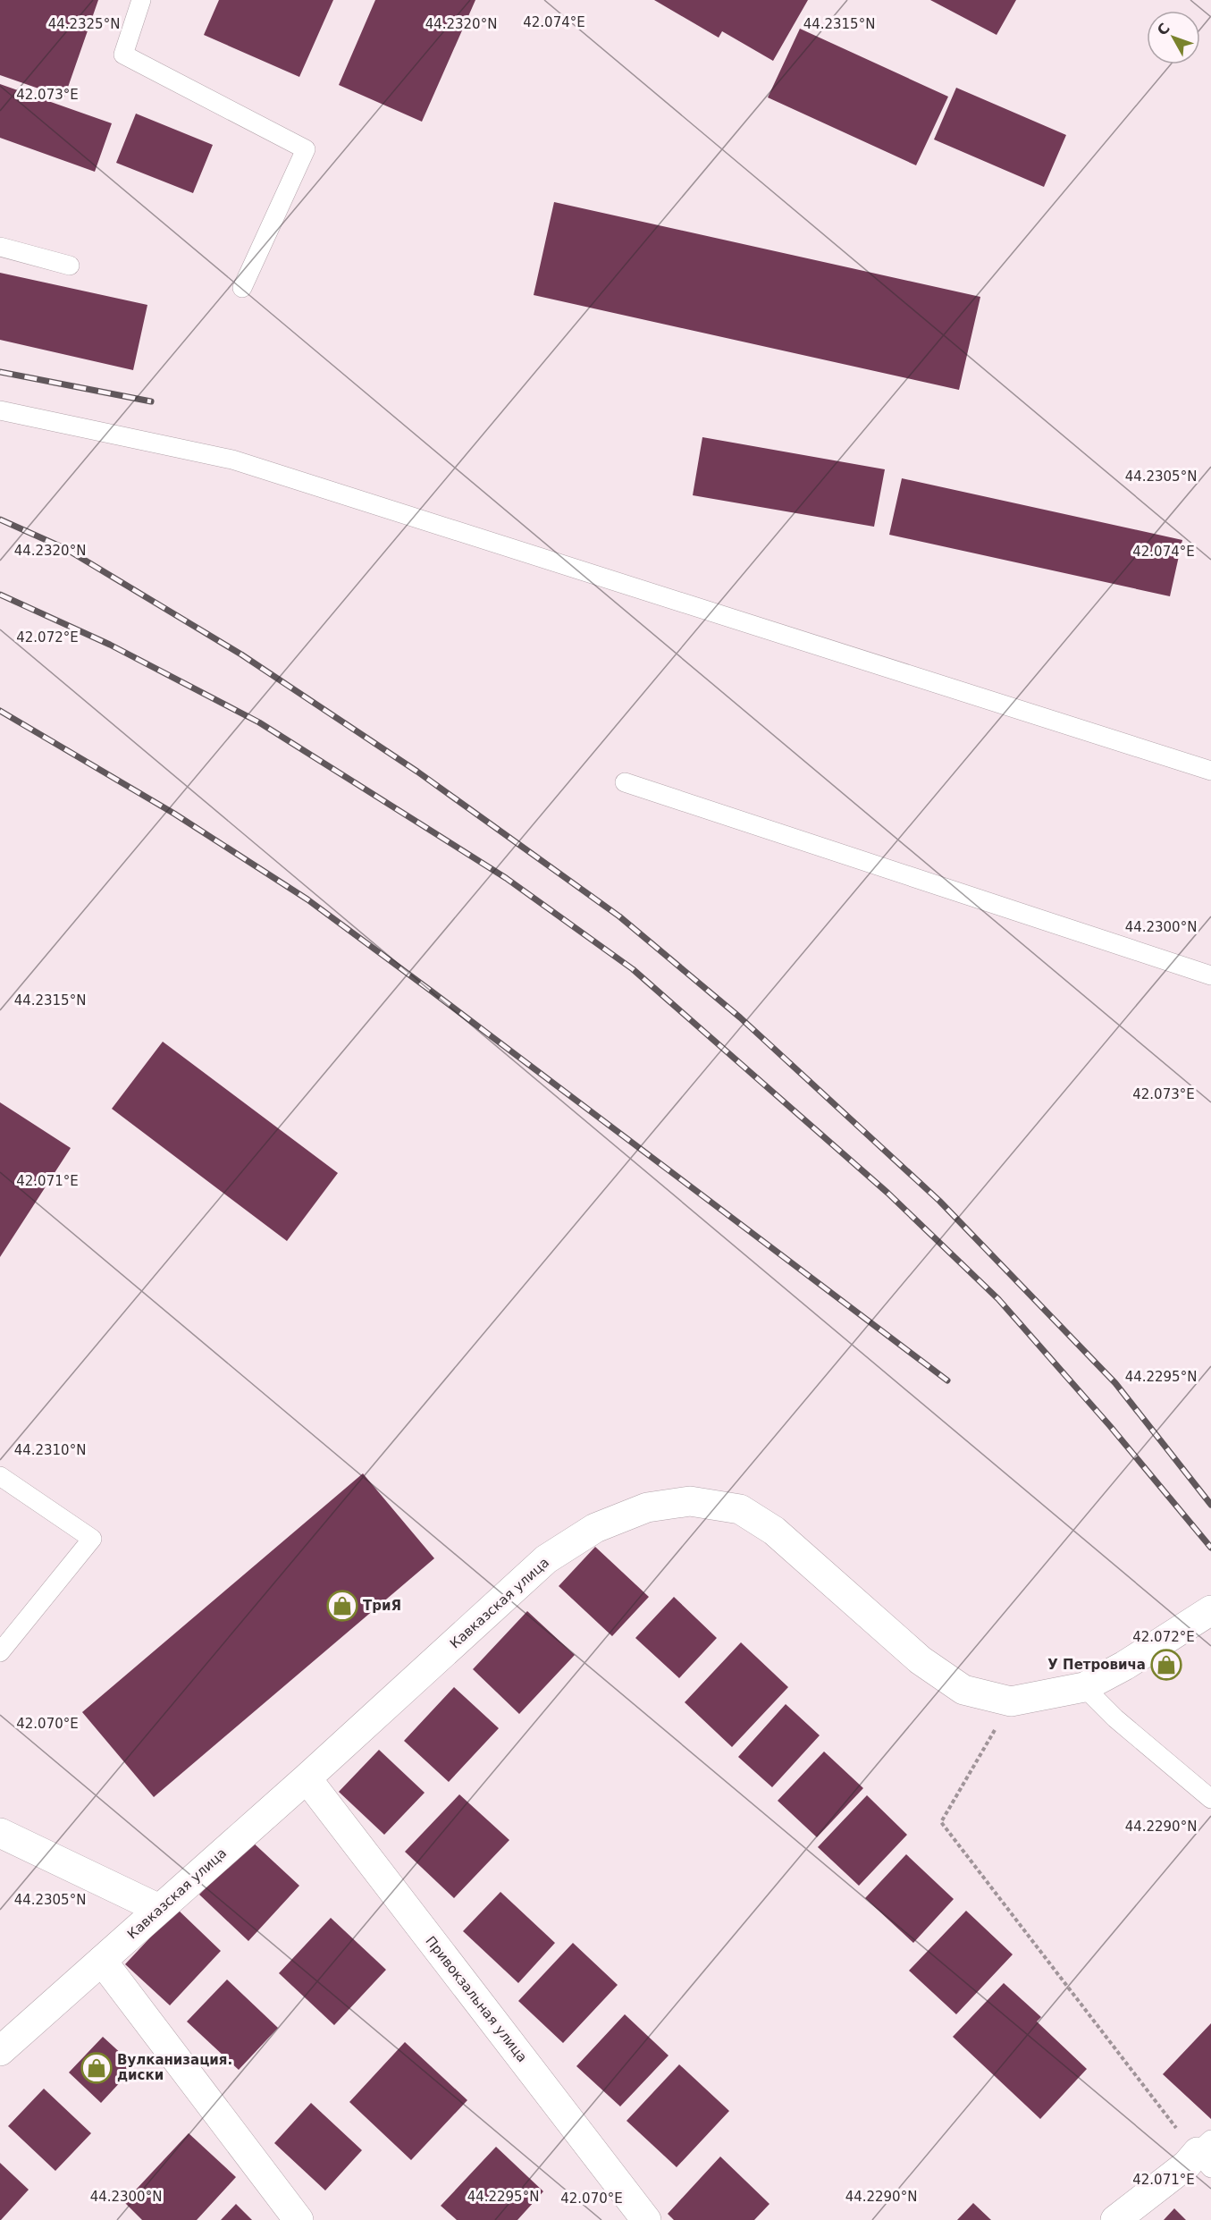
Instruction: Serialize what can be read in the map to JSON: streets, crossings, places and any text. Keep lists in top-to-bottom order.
{
  "streets": {
    "main road": ["Кавказская улица", "Привокзальная улица"]
  },
  "crossings": [
    ["Кавказская улица", "Привокзальная улица"]
  ],
  "places": {
    "shop": ["ТриЯ", "У Петровича", "Вулканизация. диски"]
  },
  "north": "top left",
  "coordinates": [
    "42.074°E",
    "44.2325°N",
    "44.2320°N",
    "44.2315°N",
    "42.073°E",
    "44.2305°N",
    "42.072°E",
    "44.2300°N",
    "42.071°E",
    "44.2295°N",
    "44.2310°N",
    "42.070°E",
    "44.2290°N"
  ]
}
